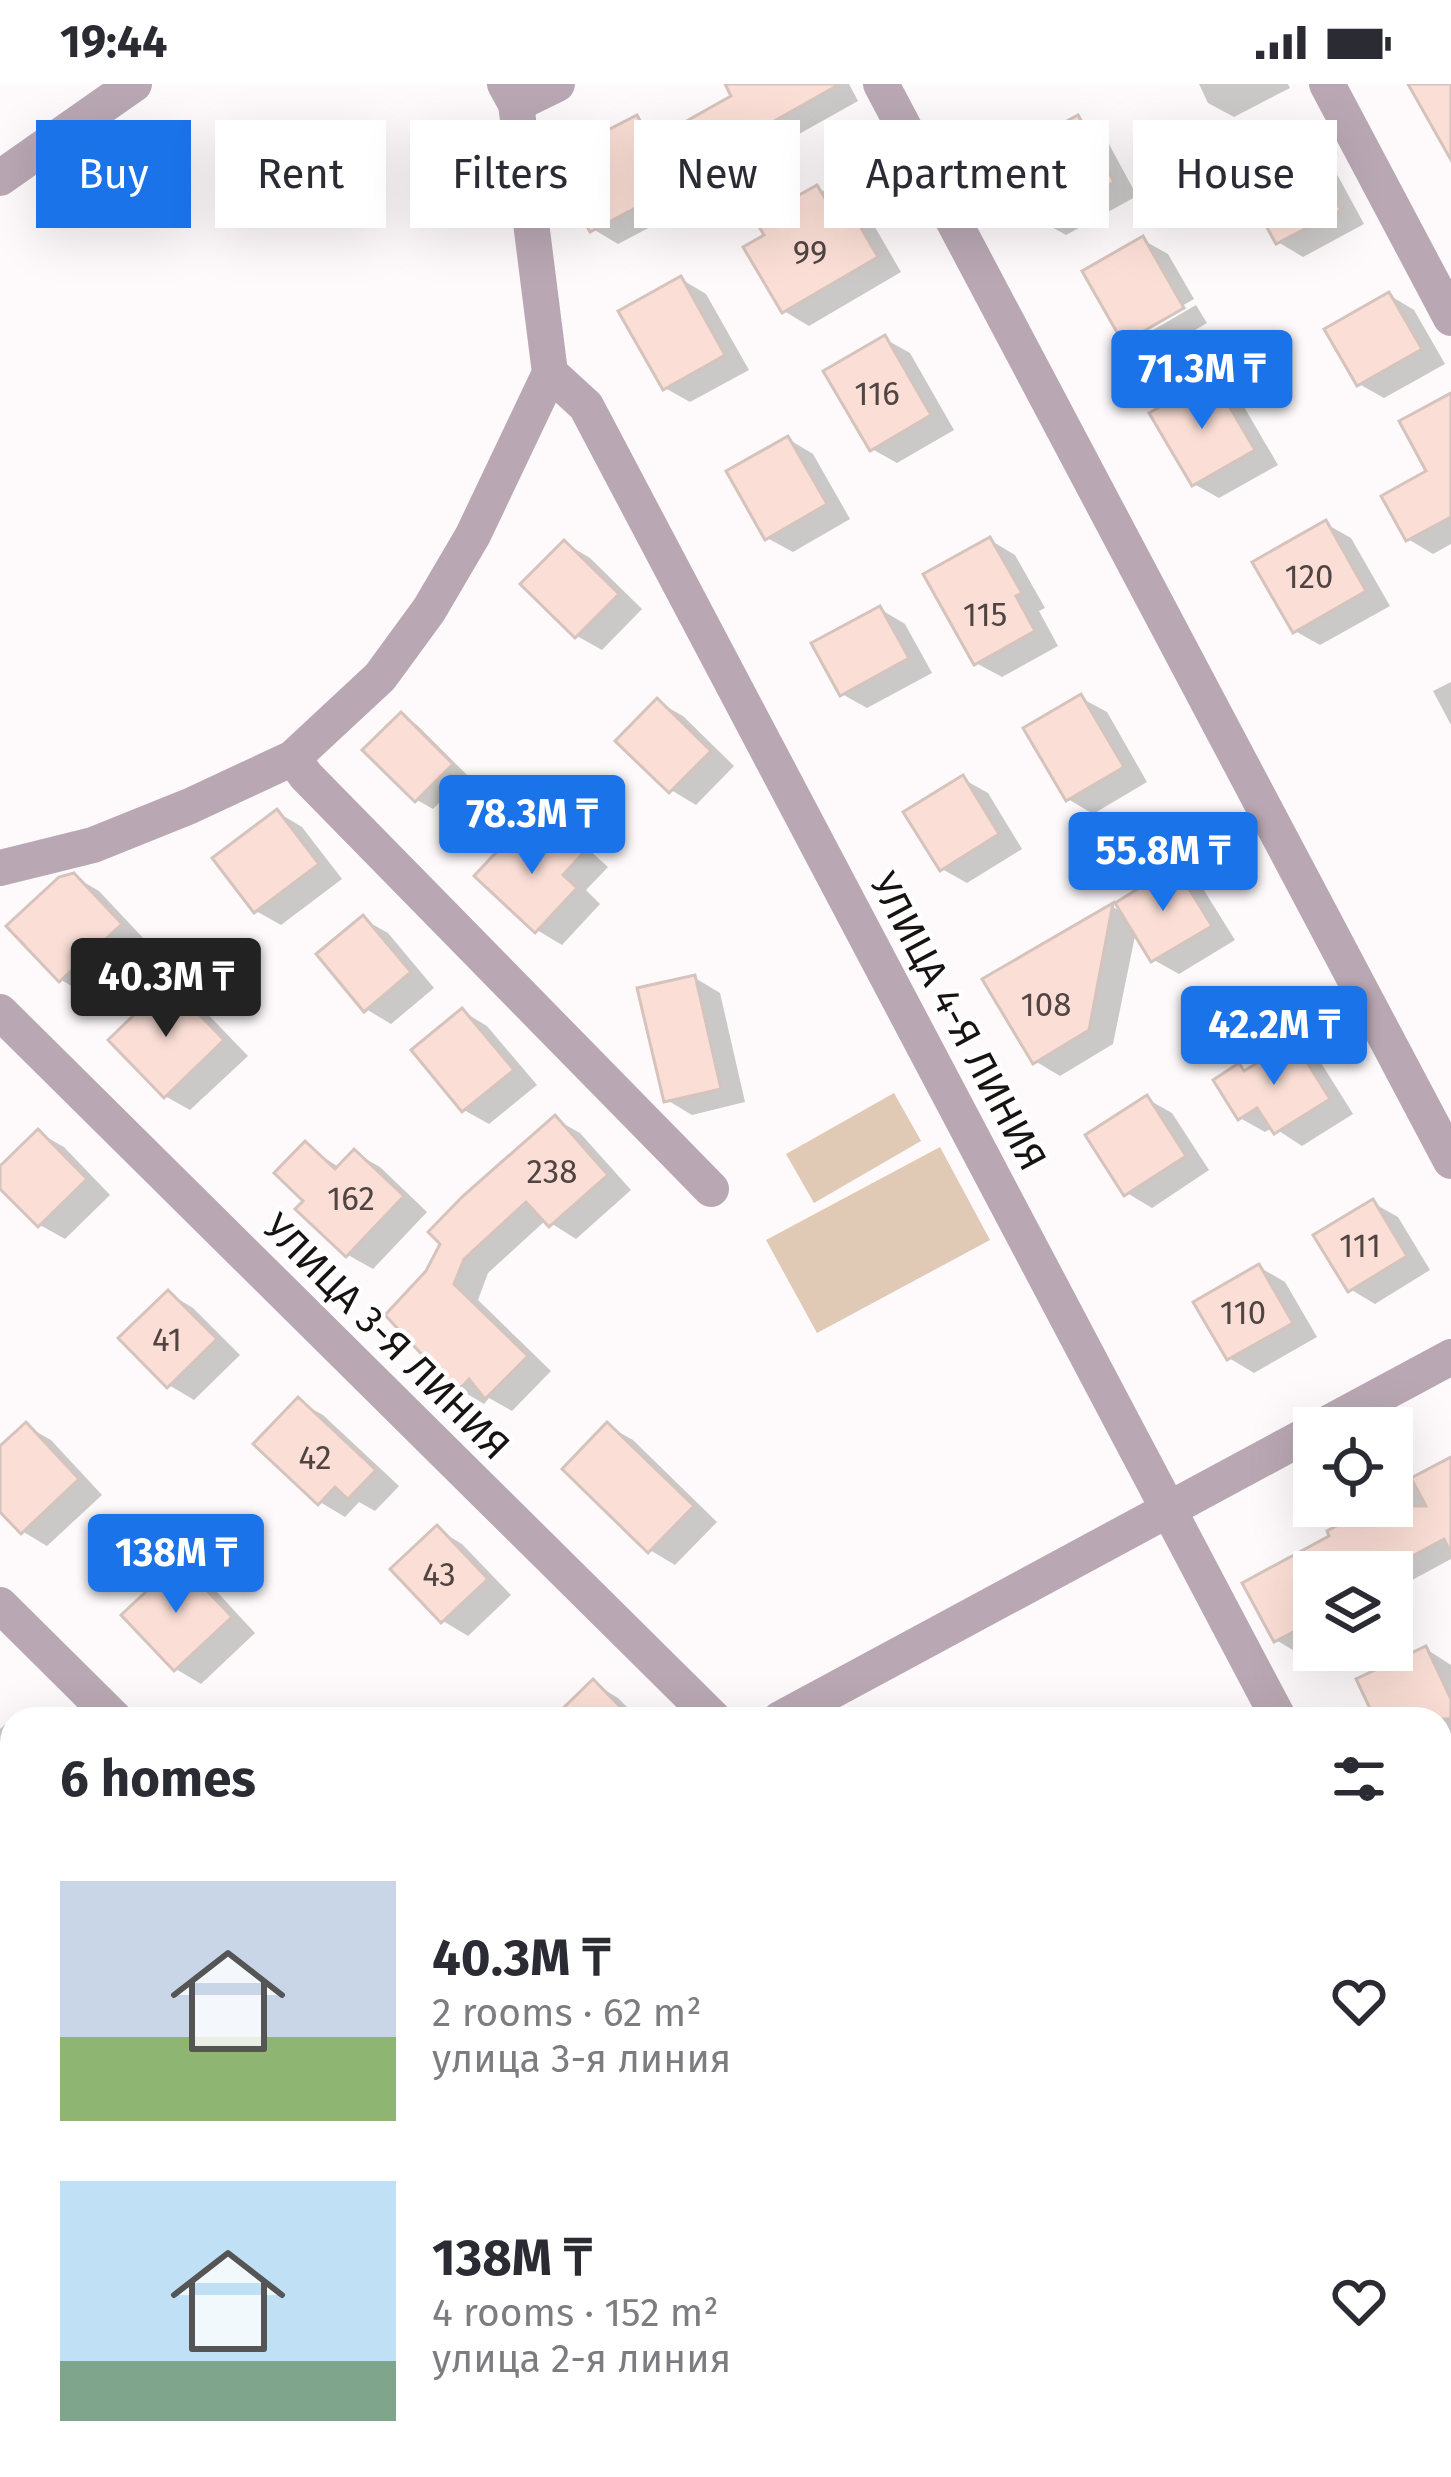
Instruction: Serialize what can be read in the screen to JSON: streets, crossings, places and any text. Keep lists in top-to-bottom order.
{
  "streets": {
    "street": ["УЛИЦА 4-Я ЛИНИЯ", "УЛИЦА 3-Я ЛИНИЯ"]
  },
  "house_numbers": [
    "99",
    "116",
    "120",
    "115",
    "108",
    "238",
    "162",
    "111",
    "110",
    "41",
    "42",
    "43"
  ],
  "page": {
    "status": "19:44",
    "chip": [
      "Buy",
      "Rent",
      "Filters",
      "New",
      "Apartment",
      "House"
    ],
    "price": [
      "71.3M ₸",
      "78.3M ₸",
      "55.8M ₸",
      "40.3M ₸",
      "42.2M ₸",
      "138M ₸"
    ],
    "heading": "6 homes",
    "list": [
      {
        "name": "40.3M ₸",
        "note": "2 rooms · 62 m² · улица 3-я линия"
      },
      {
        "name": "138M ₸",
        "note": "4 rooms · 152 m² · улица 2-я линия"
      }
    ]
  }
}
